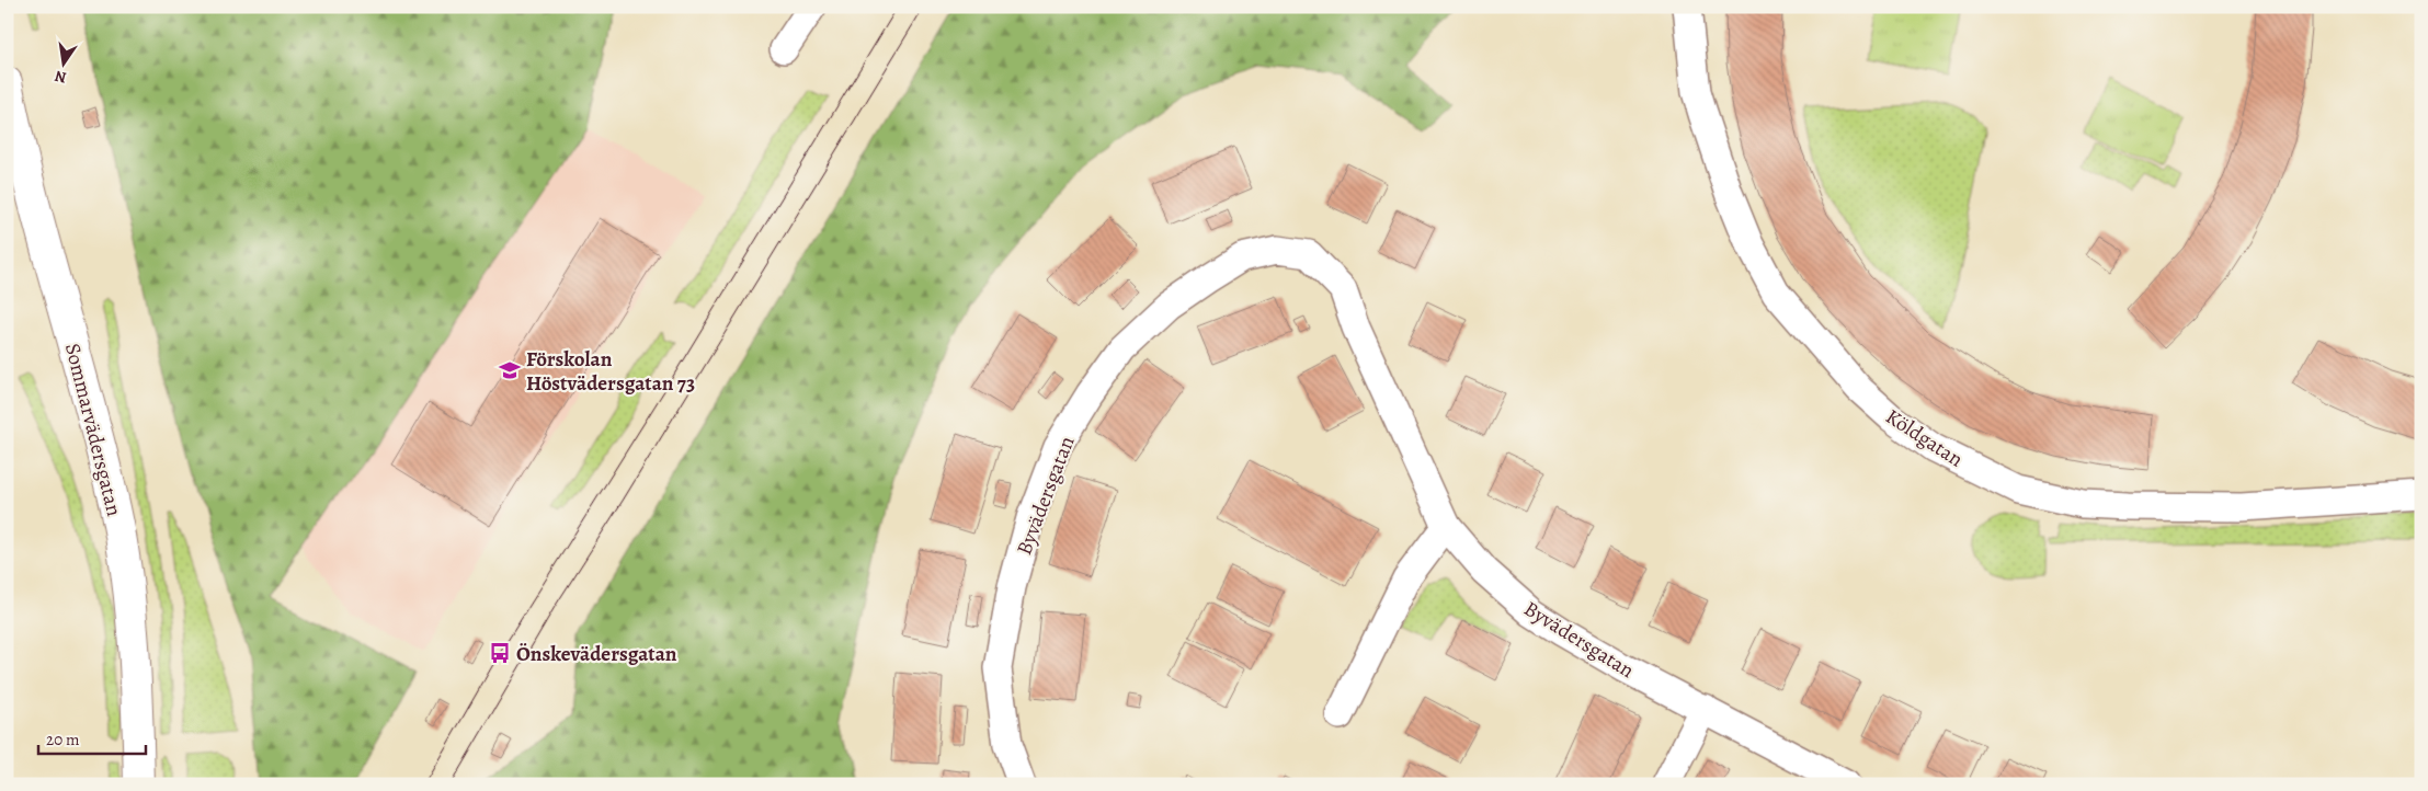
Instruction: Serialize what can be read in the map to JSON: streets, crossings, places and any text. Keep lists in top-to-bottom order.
{
  "streets": {
    "street": ["Sommarvädersgatan", "Köldgatan", "Byvädersgatan"]
  },
  "places": {
    "school or university": ["Förskolan Höstvädersgatan 73"],
    "bus stop": ["Önskevädersgatan"]
  },
  "scale_bar": "20 m",
  "north": "bottom"
}
